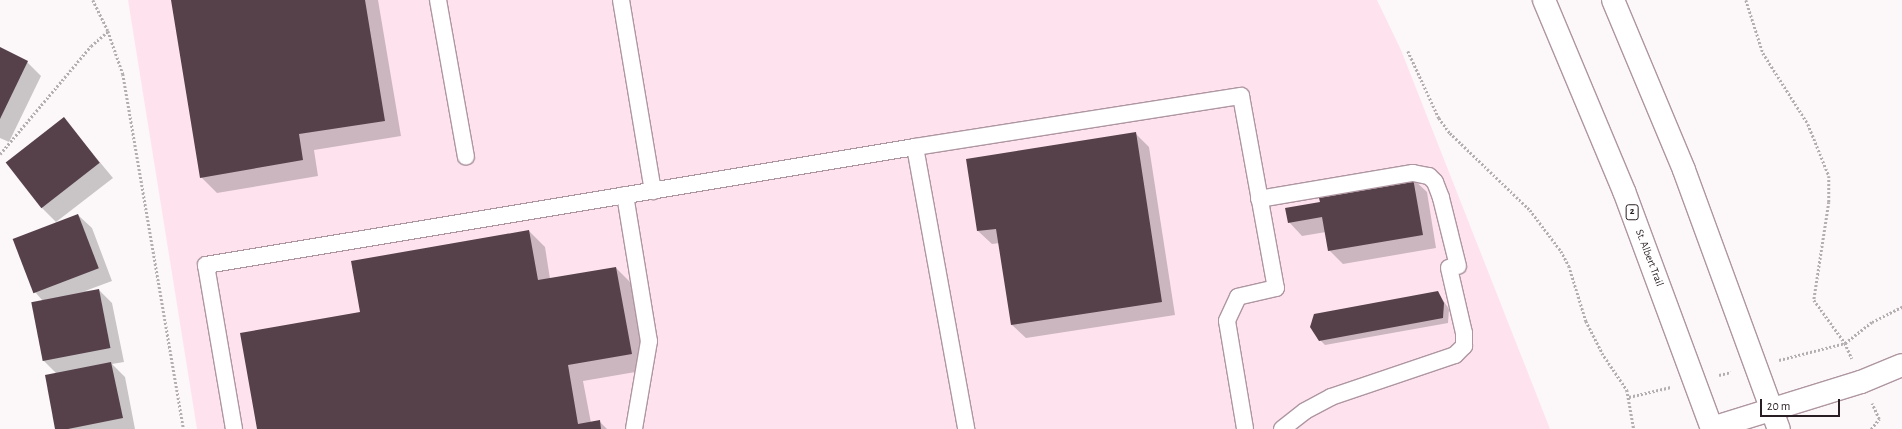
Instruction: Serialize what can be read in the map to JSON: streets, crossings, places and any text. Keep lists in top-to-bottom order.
{
  "streets": {
    "main road": ["2", "St. Albert Trail"]
  },
  "scale_bar": "20 m"
}
